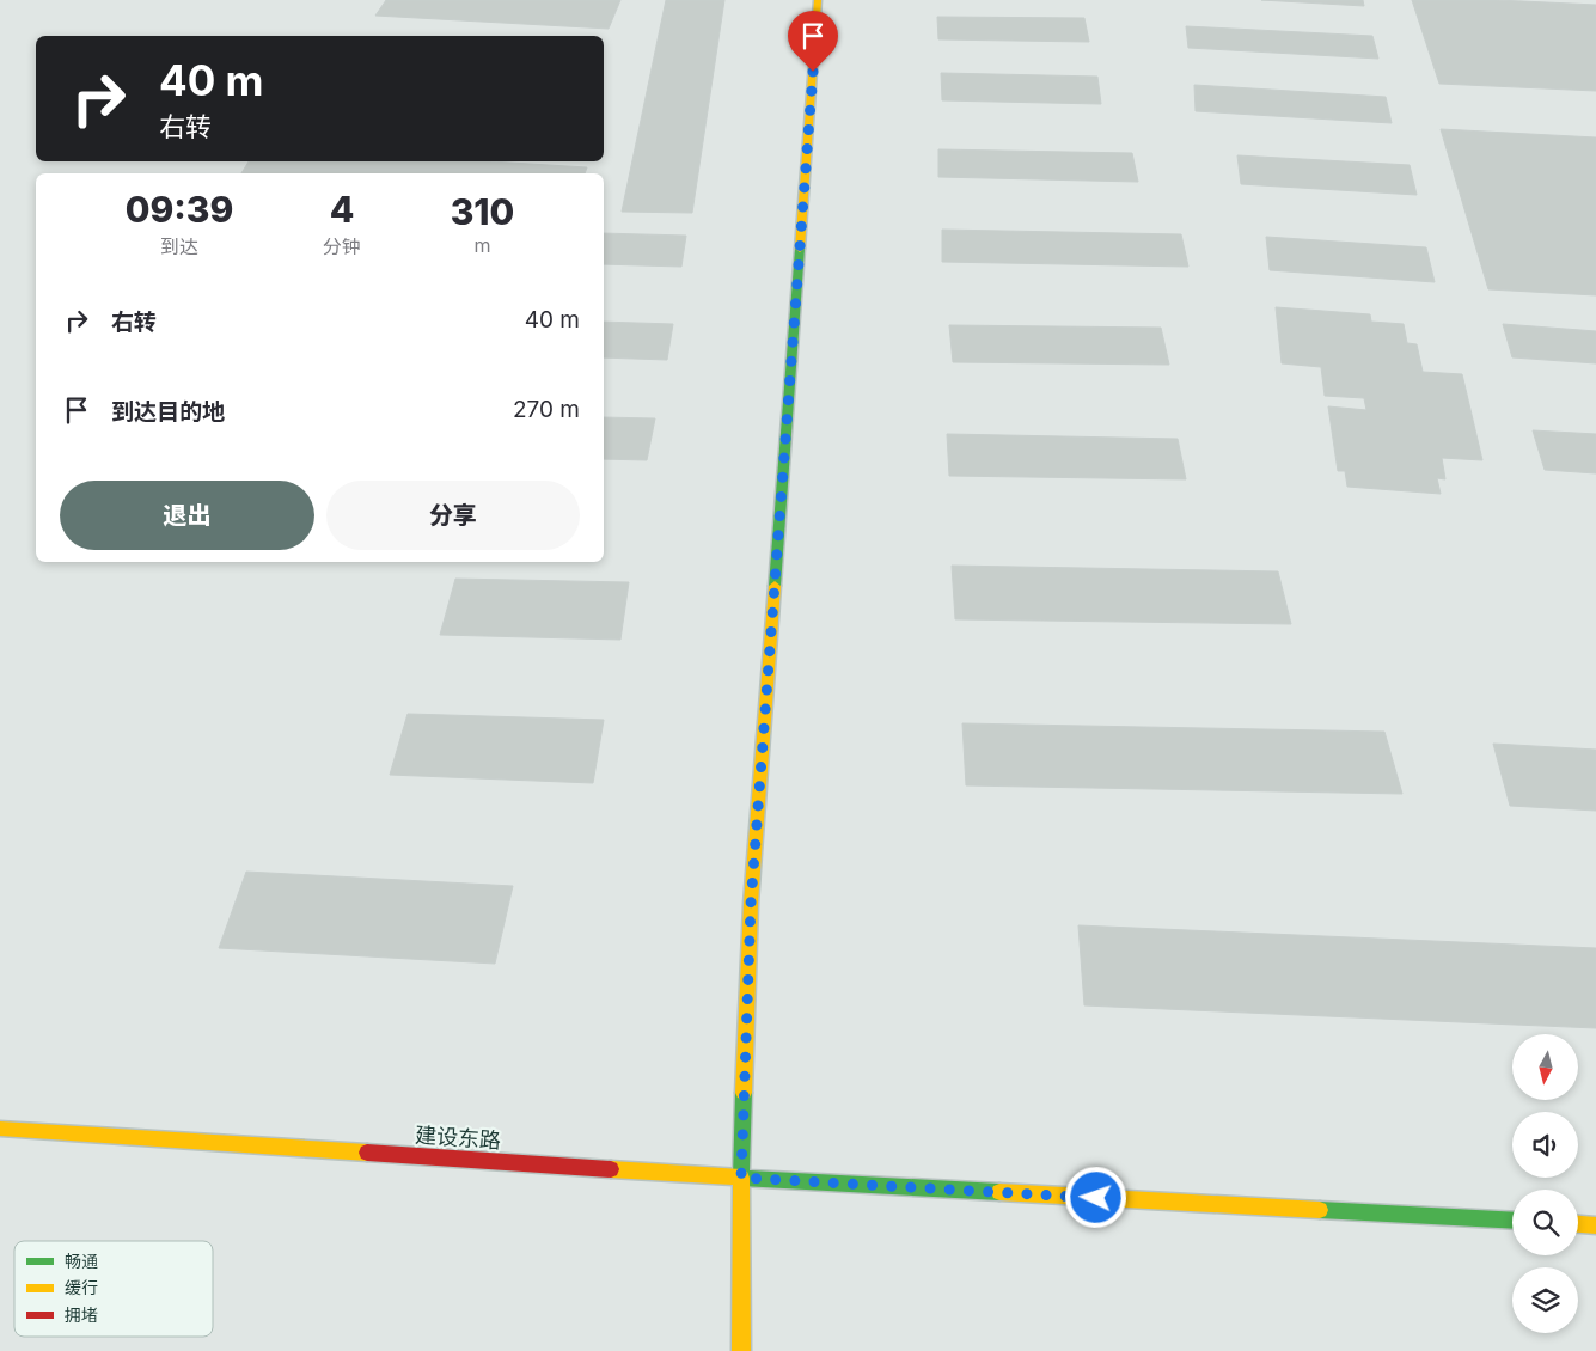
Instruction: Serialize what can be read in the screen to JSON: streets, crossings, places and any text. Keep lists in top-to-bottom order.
{
  "streets": {
    "street": ["建设东路"]
  },
  "legend": ["畅通", "缓行", "拥堵"],
  "north": "bottom",
  "page": {
    "turn": ["40 m", "右转"],
    "eta": [
      "09:39",
      "到达",
      "4",
      "分钟",
      "310",
      "m"
    ],
    "list": [
      {
        "name": "右转",
        "value": "40 m"
      },
      {
        "name": "到达目的地",
        "value": "270 m"
      }
    ],
    "buttons": ["退出", "分享"]
  }
}
